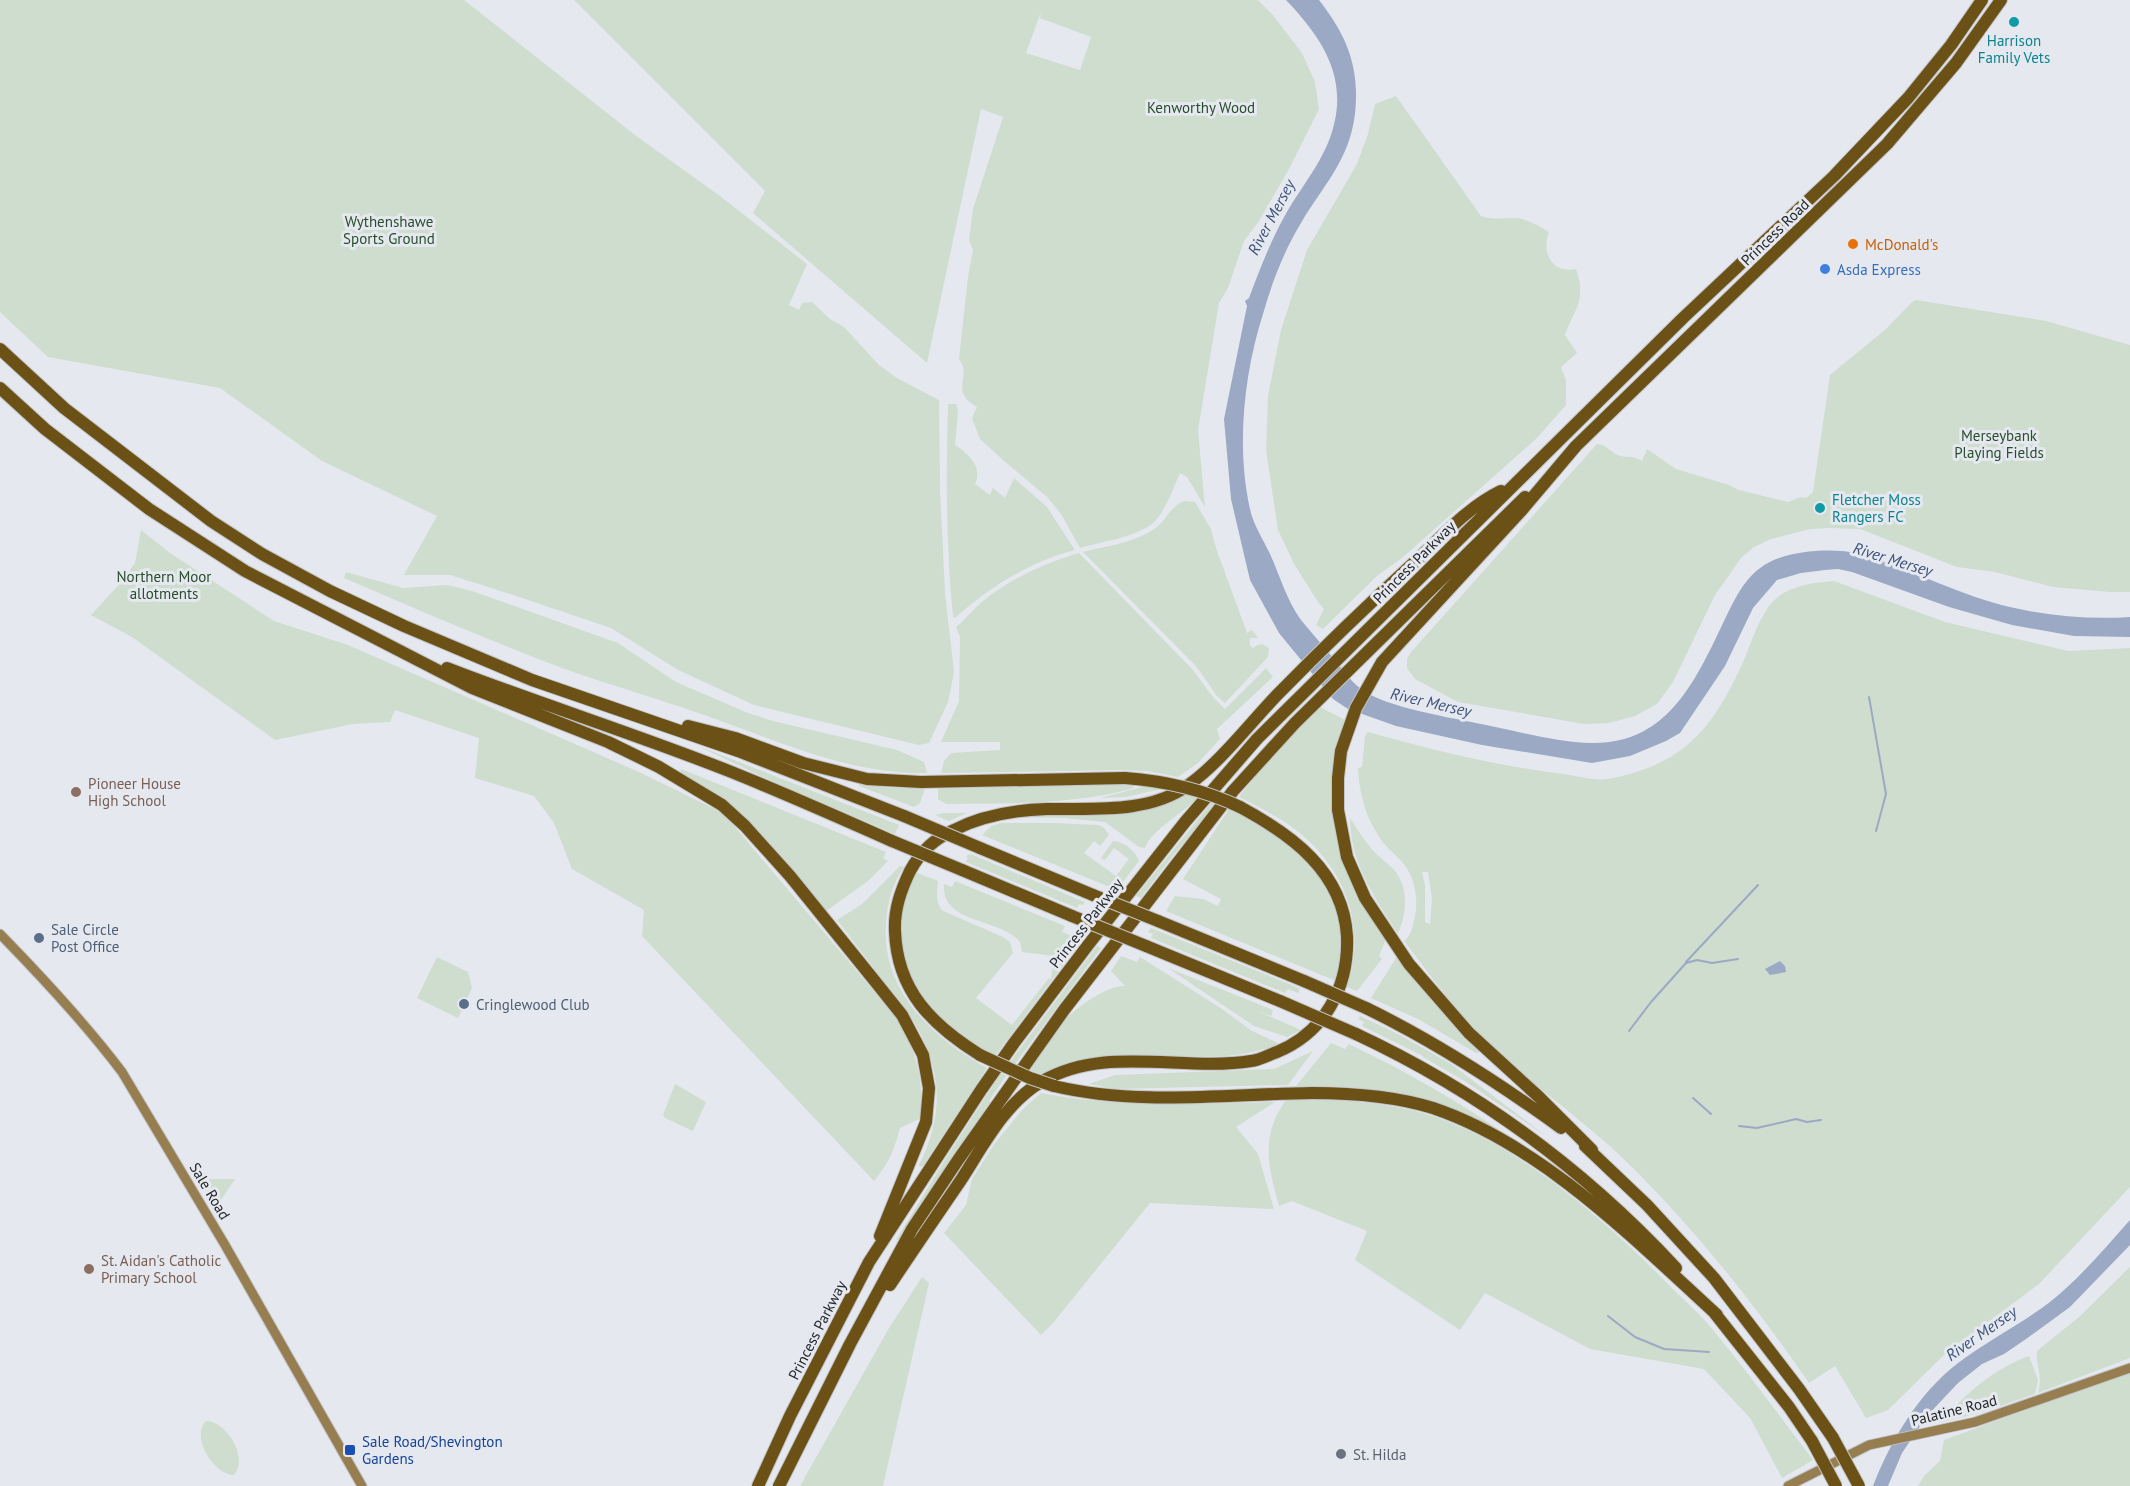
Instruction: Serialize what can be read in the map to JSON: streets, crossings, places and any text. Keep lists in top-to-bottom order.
{
  "streets": {
    "highway": ["Princess Road", "Princess Parkway"],
    "main road": ["Sale Road", "Palatine Road"]
  },
  "crossings": [
    ["Princess Road", "Princess Parkway"]
  ],
  "water": ["River Mersey"],
  "parks": [
    "Kenworthy Wood",
    "Wythenshawe Sports Ground",
    "Merseybank Playing Fields",
    "Northern Moor allotments"
  ],
  "places": {
    "other": [
      "Harrison Family Vets",
      "McDonald's",
      "Asda Express",
      "Fletcher Moss Rangers FC",
      "Pioneer House High School",
      "Sale Circle Post Office",
      "Cringlewood Club",
      "St. Aidan's Catholic Primary School",
      "St. Hilda"
    ],
    "transit": ["Sale Road/Shevington Gardens"]
  }
}
